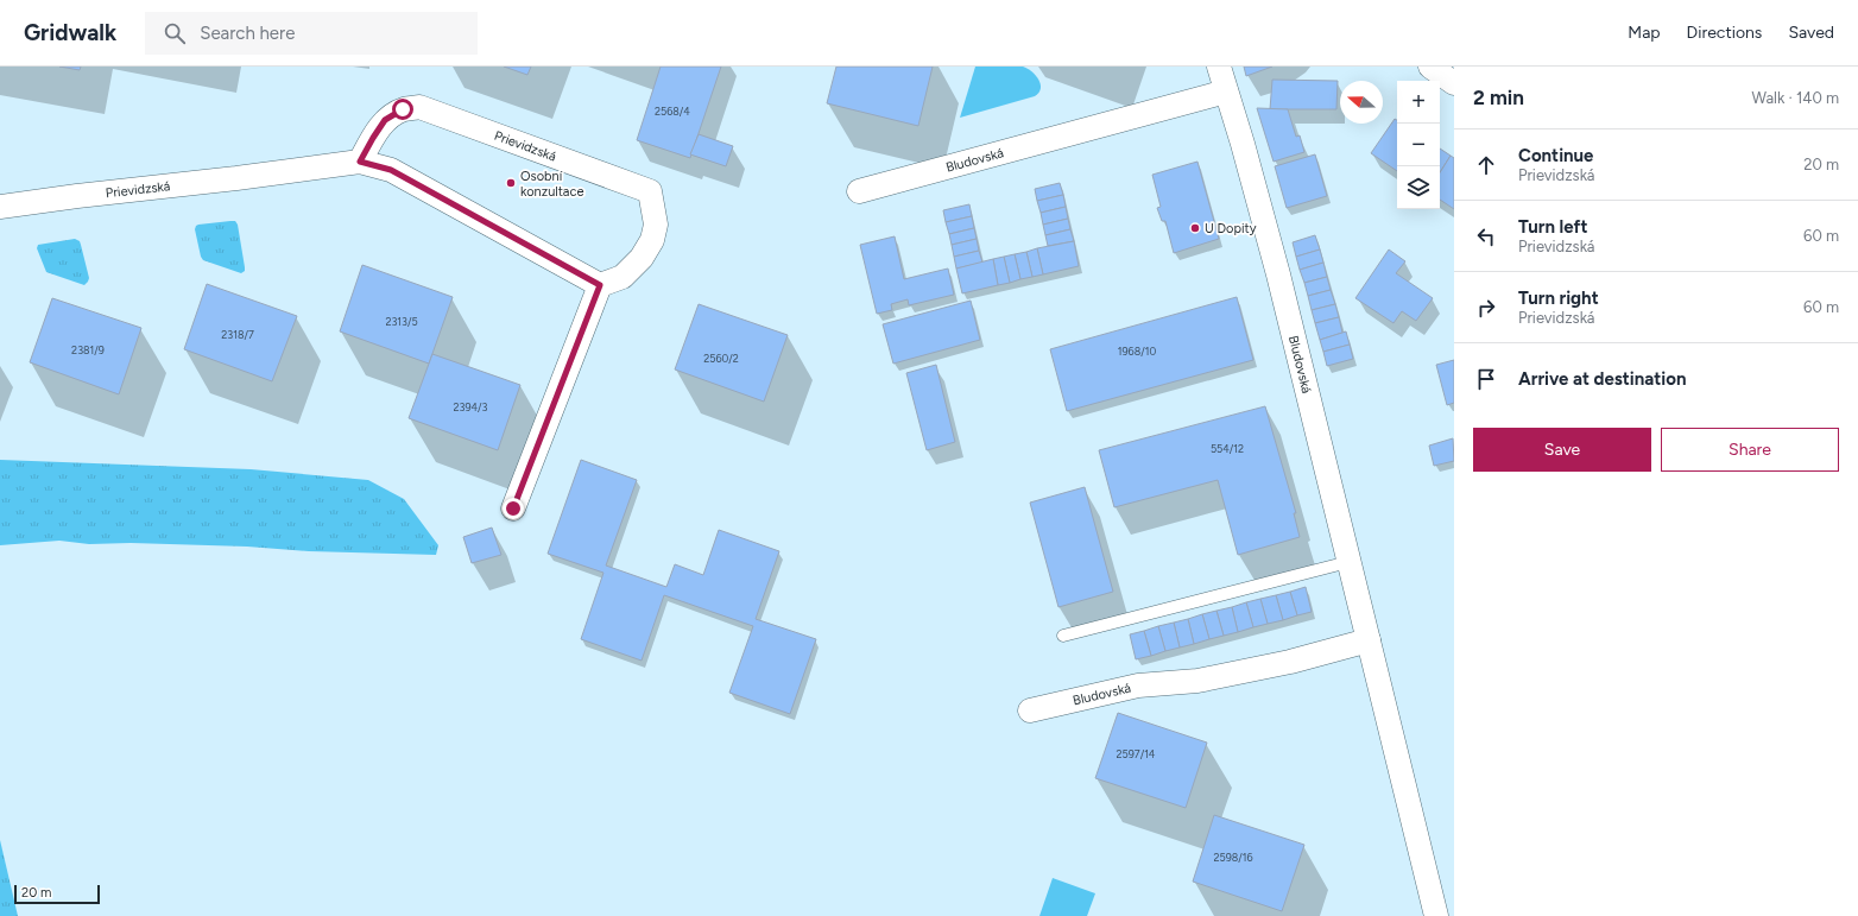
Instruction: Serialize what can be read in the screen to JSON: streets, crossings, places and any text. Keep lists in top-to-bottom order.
{
  "streets": {
    "street": ["Prievidzská", "Bludovská"]
  },
  "places": ["Osobní konzultace", "U Dopity"],
  "house_numbers": [
    "2568/4",
    "2313/5",
    "2318/7",
    "2381/9",
    "1968/10",
    "2560/2",
    "2394/3",
    "554/12",
    "2597/14",
    "2598/16"
  ],
  "scale_bar": "20 m",
  "north": "left",
  "page": {
    "header": "Gridwalk",
    "search": "Search here",
    "nav": ["Map", "Directions", "Saved"],
    "heading": ["2 min", "Walk · 140 m"],
    "map_buttons": ["+", "−"],
    "list": [
      ["Continue", "Prievidzská", "20 m"],
      ["Turn left", "Prievidzská", "60 m"],
      ["Turn right", "Prievidzská", "60 m"],
      "Arrive at destination"
    ],
    "buttons": ["Save", "Share"],
    "scale": "20 m"
  }
}
